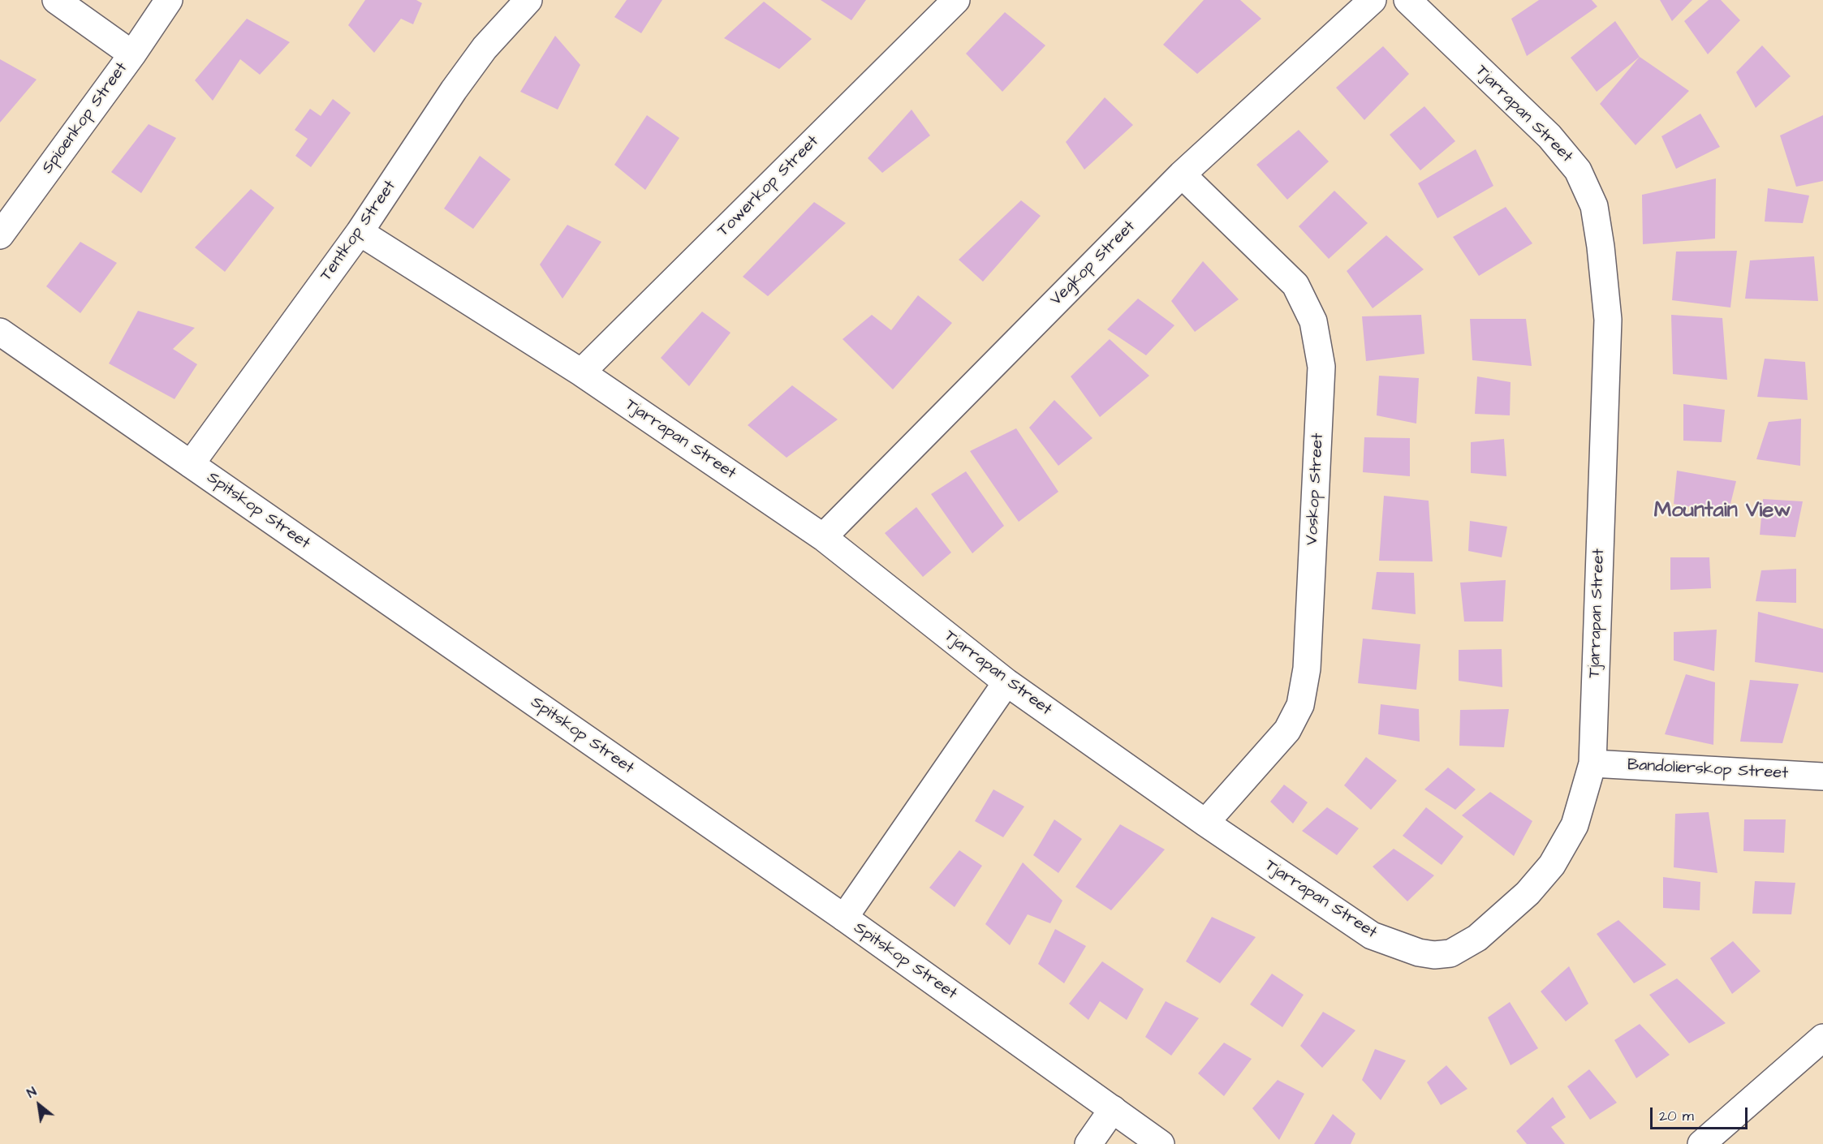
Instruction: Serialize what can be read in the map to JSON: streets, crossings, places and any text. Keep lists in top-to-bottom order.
{
  "streets": {
    "street": [
      "Tjarrapan Street",
      "Spioenkop Street",
      "Towerkop Street",
      "Tentkop Street",
      "Vegkop Street",
      "Voskop Street",
      "Spitskop Street",
      "Bandolierskop Street"
    ]
  },
  "crossings": [
    ["Tjarrapan Street", "Towerkop Street"],
    ["Tjarrapan Street", "Tentkop Street"],
    ["Tjarrapan Street", "Vegkop Street"],
    ["Tjarrapan Street", "Voskop Street"],
    ["Tjarrapan Street", "Bandolierskop Street"],
    ["Tentkop Street", "Spitskop Street"],
    ["Vegkop Street", "Voskop Street"]
  ],
  "districts": ["Mountain View"],
  "scale_bar": "20 m",
  "north": "top left"
}
